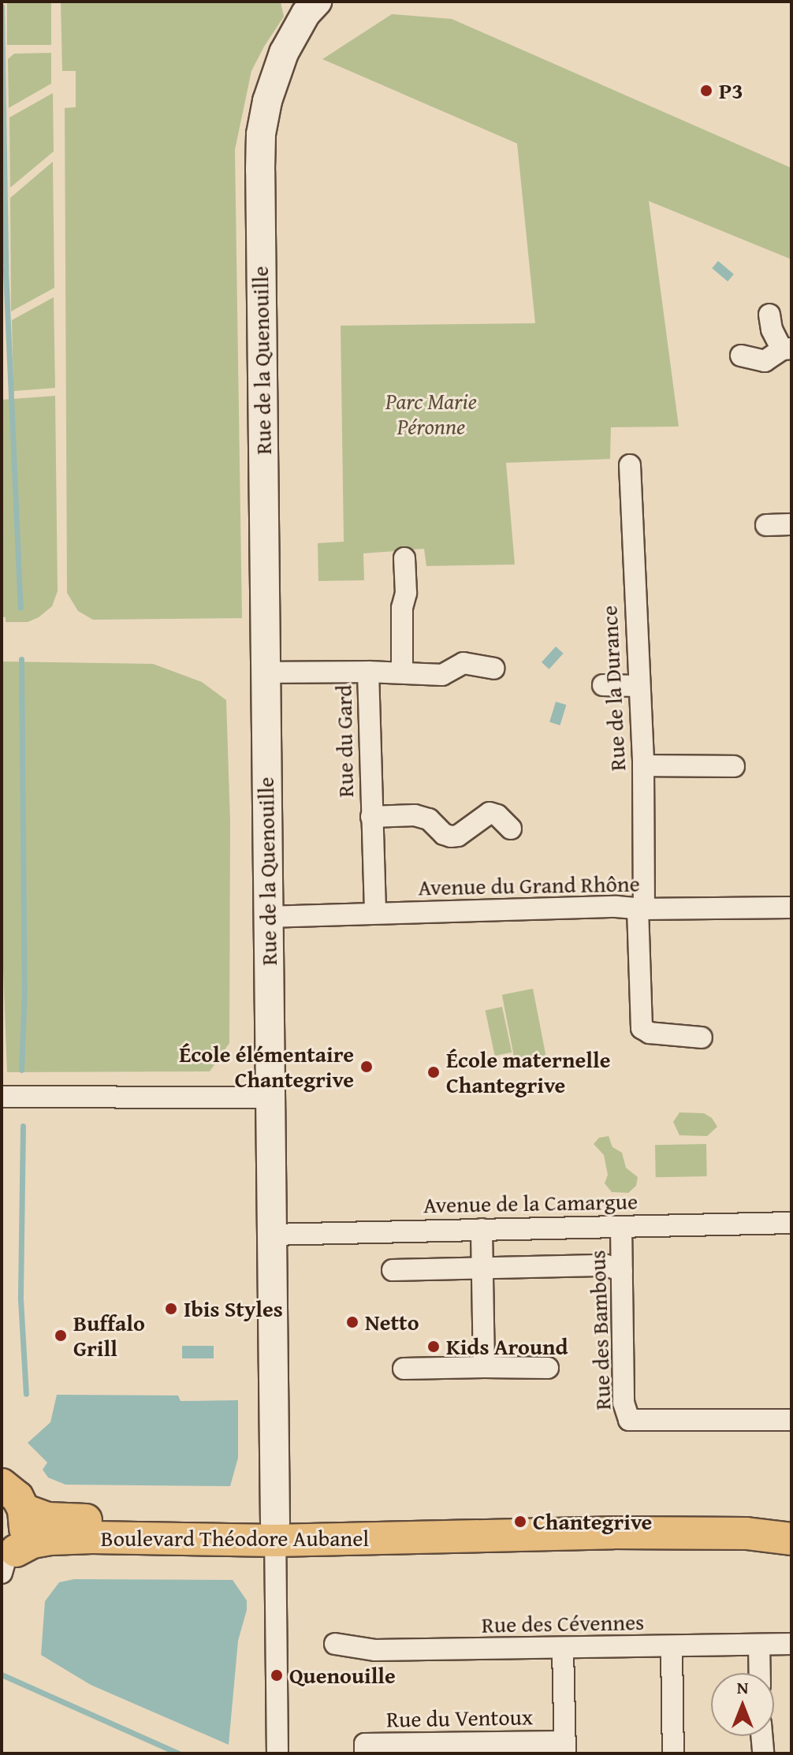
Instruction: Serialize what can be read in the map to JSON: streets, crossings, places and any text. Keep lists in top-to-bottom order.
{
  "streets": {
    "main road": ["Boulevard Théodore Aubanel"],
    "street": [
      "Rue de la Quenouille",
      "Rue de la Durance",
      "Rue du Gard",
      "Avenue du Grand Rhône",
      "Avenue de la Camargue",
      "Rue des Bambous",
      "Rue des Cévennes",
      "Rue du Ventoux"
    ]
  },
  "crossings": [
    ["Rue de la Quenouille", "Rue du Gard"],
    ["Rue de la Quenouille", "Avenue du Grand Rhône"],
    ["Rue de la Quenouille", "Avenue de la Camargue"],
    ["Rue de la Quenouille", "Boulevard Théodore Aubanel"],
    ["Rue de la Durance", "Avenue du Grand Rhône"],
    ["Rue du Gard", "Avenue du Grand Rhône"],
    ["Avenue de la Camargue", "Rue des Bambous"]
  ],
  "parks": ["Parc Marie Péronne"],
  "places": [
    "P3",
    "École élémentaire Chantegrive",
    "École maternelle Chantegrive",
    "Ibis Styles",
    "Netto",
    "Buffalo Grill",
    "Kids Around",
    "Chantegrive",
    "Quenouille"
  ],
  "north": "top"
}
